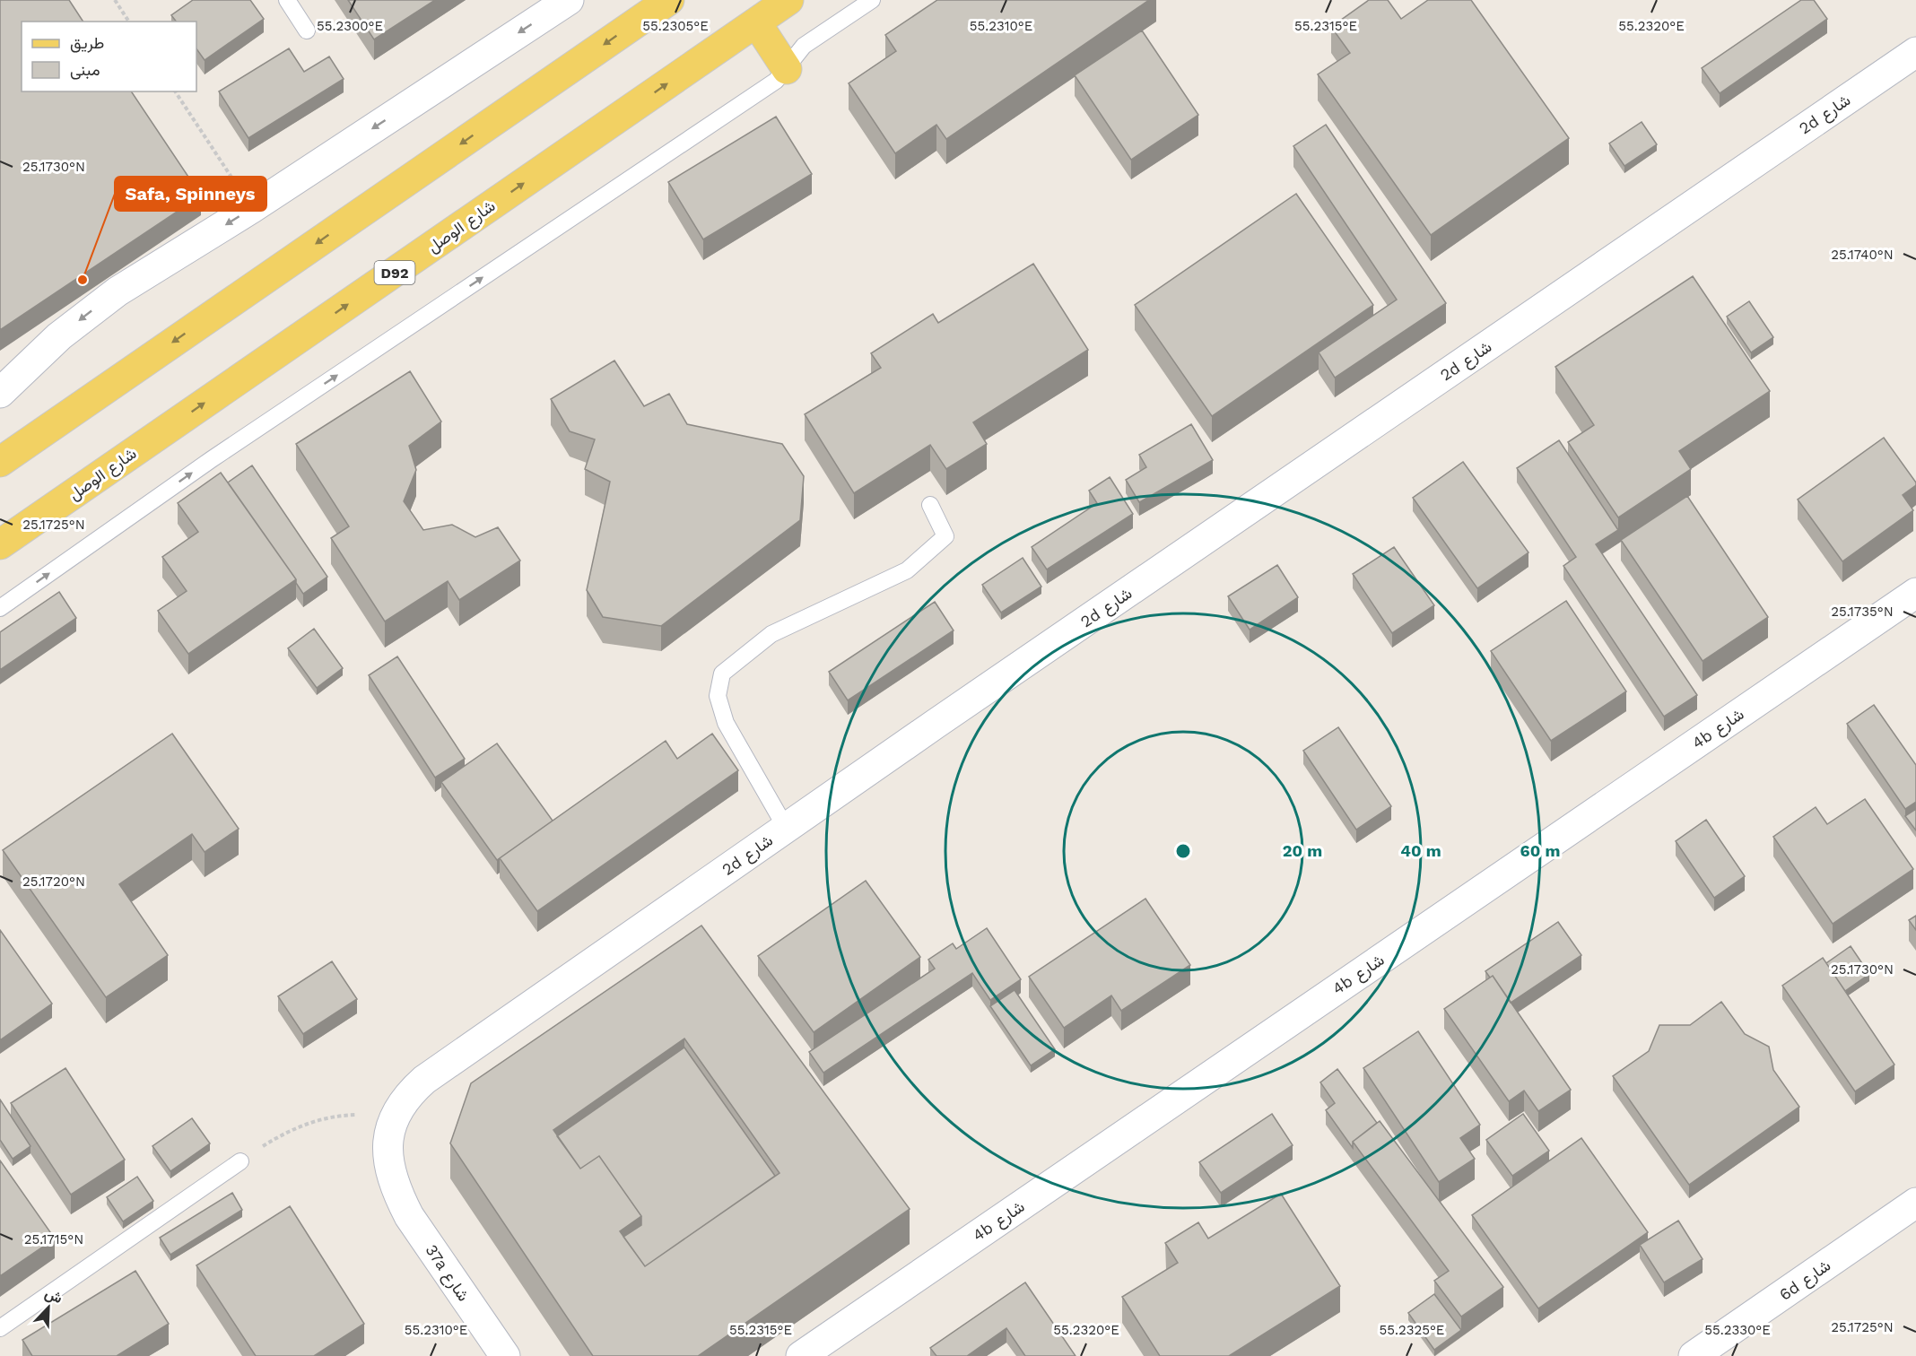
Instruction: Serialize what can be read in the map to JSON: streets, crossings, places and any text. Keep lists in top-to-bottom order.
{
  "streets": {
    "main road": ["شارع الوصل", "D92"],
    "street": [
      "2d شارع",
      "4b شارع",
      "37a شارع",
      "6d شارع"
    ]
  },
  "crossings": [
    ["2d شارع", "37a شارع"]
  ],
  "places": ["Safa, Spinneys"],
  "legend": ["طريق", "مبنى"],
  "north": "top right",
  "coordinates": [
    "55.2300°E",
    "55.2305°E",
    "55.2310°E",
    "55.2315°E",
    "55.2320°E",
    "25.1730°N",
    "25.1740°N",
    "25.1725°N",
    "25.1735°N",
    "25.1720°N",
    "25.1715°N",
    "55.2325°E",
    "55.2330°E"
  ],
  "rings": ["20 m", "40 m", "60 m"]
}
